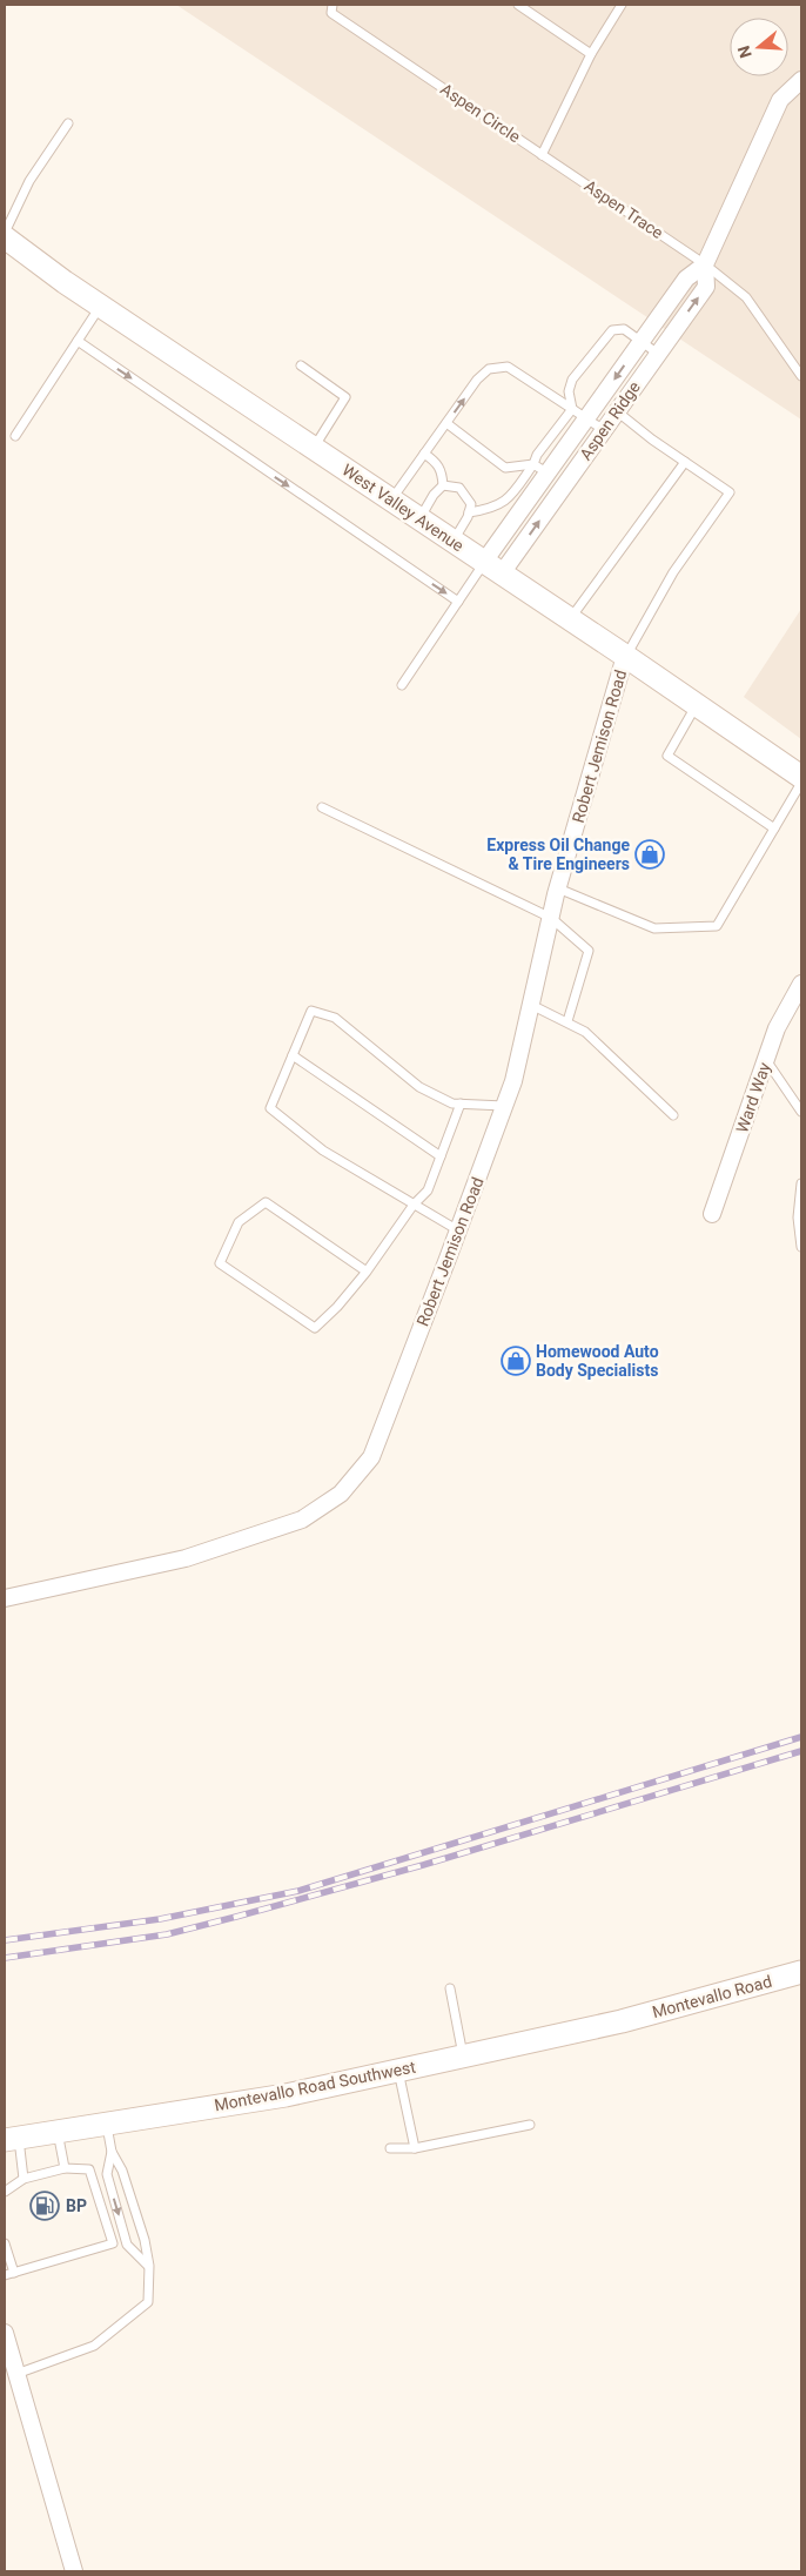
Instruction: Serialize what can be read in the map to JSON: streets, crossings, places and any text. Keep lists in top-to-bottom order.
{
  "streets": {
    "street": [
      "Aspen Ridge",
      "West Valley Avenue",
      "Robert Jemison Road",
      "Ward Way",
      "Montevallo Road",
      "Montevallo Road Southwest"
    ],
    "lane": ["Aspen Circle", "Aspen Trace"]
  },
  "crossings": [
    ["Aspen Circle", "Aspen Trace"],
    ["Aspen Trace", "Aspen Ridge"],
    ["Aspen Ridge", "West Valley Avenue"],
    ["West Valley Avenue", "Robert Jemison Road"],
    ["Montevallo Road", "Montevallo Road Southwest"]
  ],
  "places": {
    "shop": ["Express Oil Change & Tire Engineers", "Homewood Auto Body Specialists"],
    "fuel station": ["BP"]
  },
  "north": "left"
}
